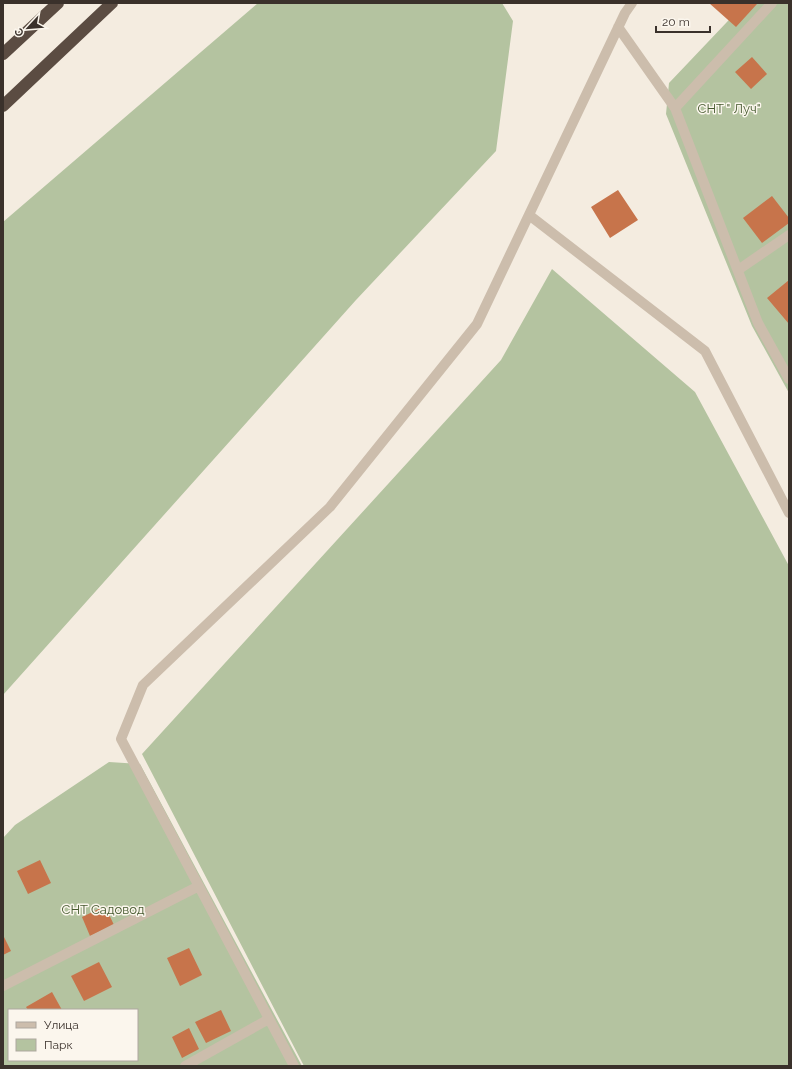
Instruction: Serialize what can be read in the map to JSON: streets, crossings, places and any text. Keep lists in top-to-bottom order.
{
  "parks": ["СНТ \" Луч\"", "СНТ Садовод"],
  "legend": ["Улица", "Парк"],
  "scale_bar": "20 m",
  "north": "bottom left"
}
